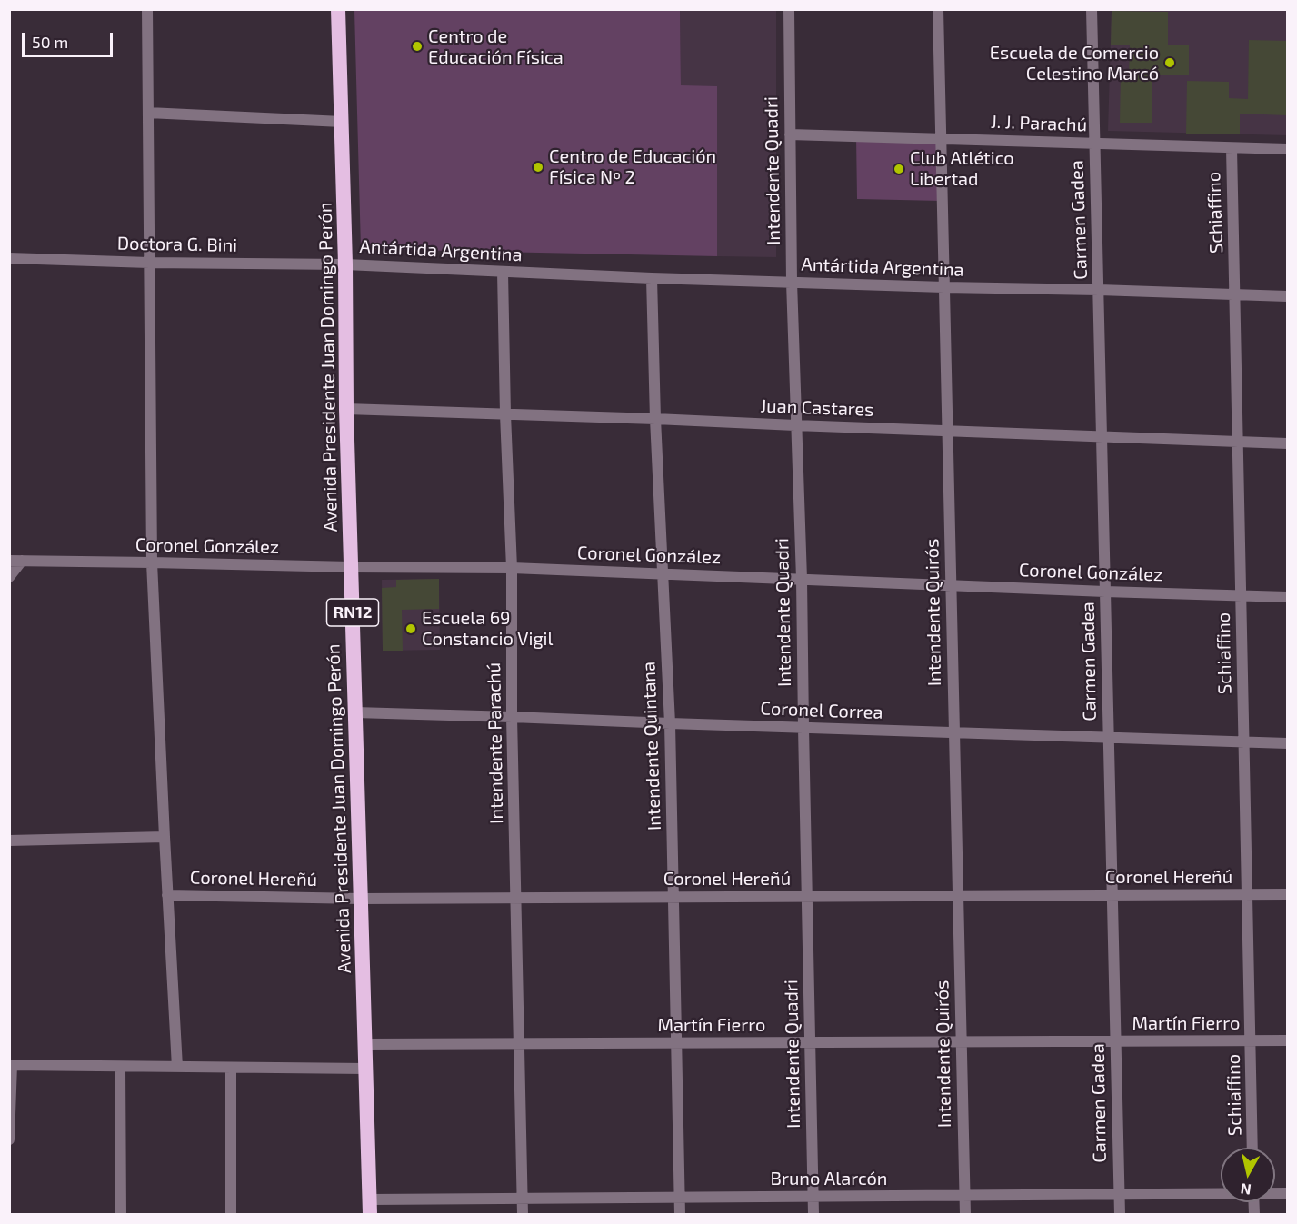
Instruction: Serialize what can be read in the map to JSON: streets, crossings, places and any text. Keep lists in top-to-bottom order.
{
  "streets": {
    "highway": ["Avenida Presidente Juan Domingo Perón", "RN12"],
    "street": [
      "J. J. Parachú",
      "Intendente Quadri",
      "Schiaffino",
      "Carmen Gadea",
      "Doctora G. Bini",
      "Antártida Argentina",
      "Juan Castares",
      "Coronel González",
      "Intendente Quirós",
      "Coronel Correa",
      "Intendente Parachú",
      "Intendente Quintana",
      "Coronel Hereñú",
      "Martín Fierro",
      "Bruno Alarcón"
    ]
  },
  "crossings": [
    ["J. J. Parachú", "Intendente Quadri"],
    ["J. J. Parachú", "Schiaffino"],
    ["J. J. Parachú", "Carmen Gadea"],
    ["J. J. Parachú", "Intendente Quirós"],
    ["Intendente Quadri", "Antártida Argentina"],
    ["Intendente Quadri", "Juan Castares"],
    ["Intendente Quadri", "Coronel González"],
    ["Intendente Quadri", "Coronel Correa"],
    ["Intendente Quadri", "Coronel Hereñú"],
    ["Intendente Quadri", "Martín Fierro"],
    ["Intendente Quadri", "Bruno Alarcón"],
    ["Schiaffino", "Antártida Argentina"],
    ["Schiaffino", "Juan Castares"],
    ["Schiaffino", "Coronel González"],
    ["Schiaffino", "Coronel Correa"],
    ["Schiaffino", "Coronel Hereñú"],
    ["Schiaffino", "Martín Fierro"],
    ["Carmen Gadea", "Antártida Argentina"],
    ["Carmen Gadea", "Juan Castares"],
    ["Carmen Gadea", "Coronel González"],
    ["Carmen Gadea", "Coronel Correa"],
    ["Carmen Gadea", "Coronel Hereñú"],
    ["Carmen Gadea", "Martín Fierro"],
    ["Carmen Gadea", "Bruno Alarcón"],
    ["Doctora G. Bini", "Antártida Argentina"],
    ["Doctora G. Bini", "Avenida Presidente Juan Domingo Perón"],
    ["Antártida Argentina", "Avenida Presidente Juan Domingo Perón"],
    ["Antártida Argentina", "Intendente Quirós"],
    ["Antártida Argentina", "Intendente Parachú"],
    ["Antártida Argentina", "Intendente Quintana"],
    ["Avenida Presidente Juan Domingo Perón", "Juan Castares"],
    ["Avenida Presidente Juan Domingo Perón", "Coronel González"],
    ["Avenida Presidente Juan Domingo Perón", "Coronel Correa"],
    ["Avenida Presidente Juan Domingo Perón", "Coronel Hereñú"],
    ["Avenida Presidente Juan Domingo Perón", "Martín Fierro"],
    ["Avenida Presidente Juan Domingo Perón", "Bruno Alarcón"],
    ["Juan Castares", "Intendente Quirós"],
    ["Juan Castares", "Intendente Parachú"],
    ["Juan Castares", "Intendente Quintana"],
    ["Coronel González", "Intendente Quirós"],
    ["Coronel González", "Intendente Parachú"],
    ["Coronel González", "Intendente Quintana"],
    ["Intendente Quirós", "Coronel Correa"],
    ["Intendente Quirós", "Coronel Hereñú"],
    ["Intendente Quirós", "Martín Fierro"],
    ["Intendente Quirós", "Bruno Alarcón"],
    ["Coronel Correa", "Intendente Parachú"],
    ["Coronel Correa", "Intendente Quintana"],
    ["Intendente Parachú", "Coronel Hereñú"],
    ["Intendente Parachú", "Martín Fierro"],
    ["Intendente Parachú", "Bruno Alarcón"],
    ["Intendente Quintana", "Coronel Hereñú"],
    ["Intendente Quintana", "Martín Fierro"],
    ["Intendente Quintana", "Bruno Alarcón"]
  ],
  "places": [
    "Centro de Educación Física",
    "Escuela de Comercio Celestino Marcó",
    "Centro de Educación Física Nº 2",
    "Club Atlético Libertad",
    "Escuela 69 Constancio Vigil"
  ],
  "scale_bar": "50 m",
  "north": "bottom"
}
